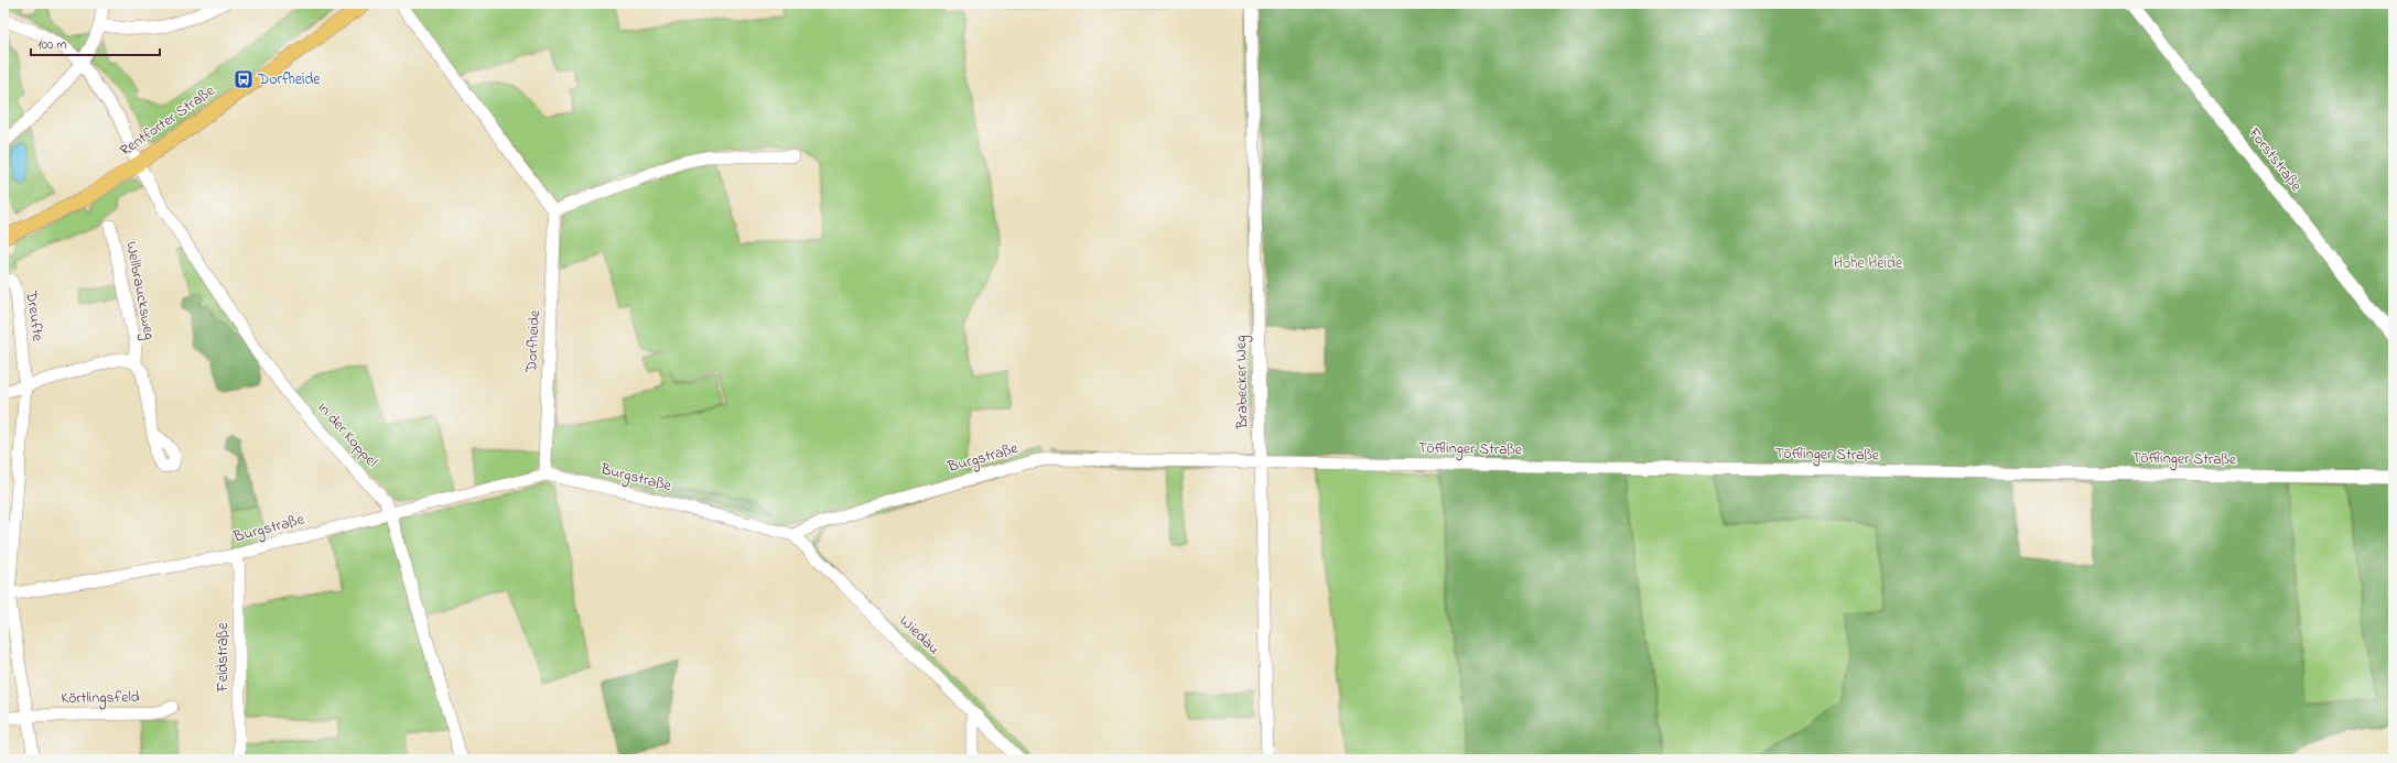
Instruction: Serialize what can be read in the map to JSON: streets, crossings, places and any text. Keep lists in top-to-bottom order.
{
  "streets": {
    "main road": ["Rentforter Straße"],
    "street": [
      "Forststraße",
      "Wellbraucksweg",
      "Dreufte",
      "Dorfheide",
      "Brabecker Weg",
      "In der Koppel",
      "Töfflinger Straße",
      "Burgstraße",
      "Wiedau",
      "Feldstraße",
      "Körtlingsfeld"
    ]
  },
  "crossings": [
    ["Rentforter Straße", "In der Koppel"],
    ["Wellbraucksweg", "Dreufte"],
    ["Dreufte", "Burgstraße"],
    ["Dreufte", "Körtlingsfeld"],
    ["Dorfheide", "Burgstraße"],
    ["Brabecker Weg", "Töfflinger Straße"],
    ["Brabecker Weg", "Burgstraße"],
    ["In der Koppel", "Burgstraße"],
    ["Töfflinger Straße", "Burgstraße"],
    ["Burgstraße", "Wiedau"],
    ["Burgstraße", "Feldstraße"]
  ],
  "parks": ["Hohe Heide"],
  "places": {
    "bus stop": ["Dorfheide"]
  },
  "scale_bar": "100 m"
}
